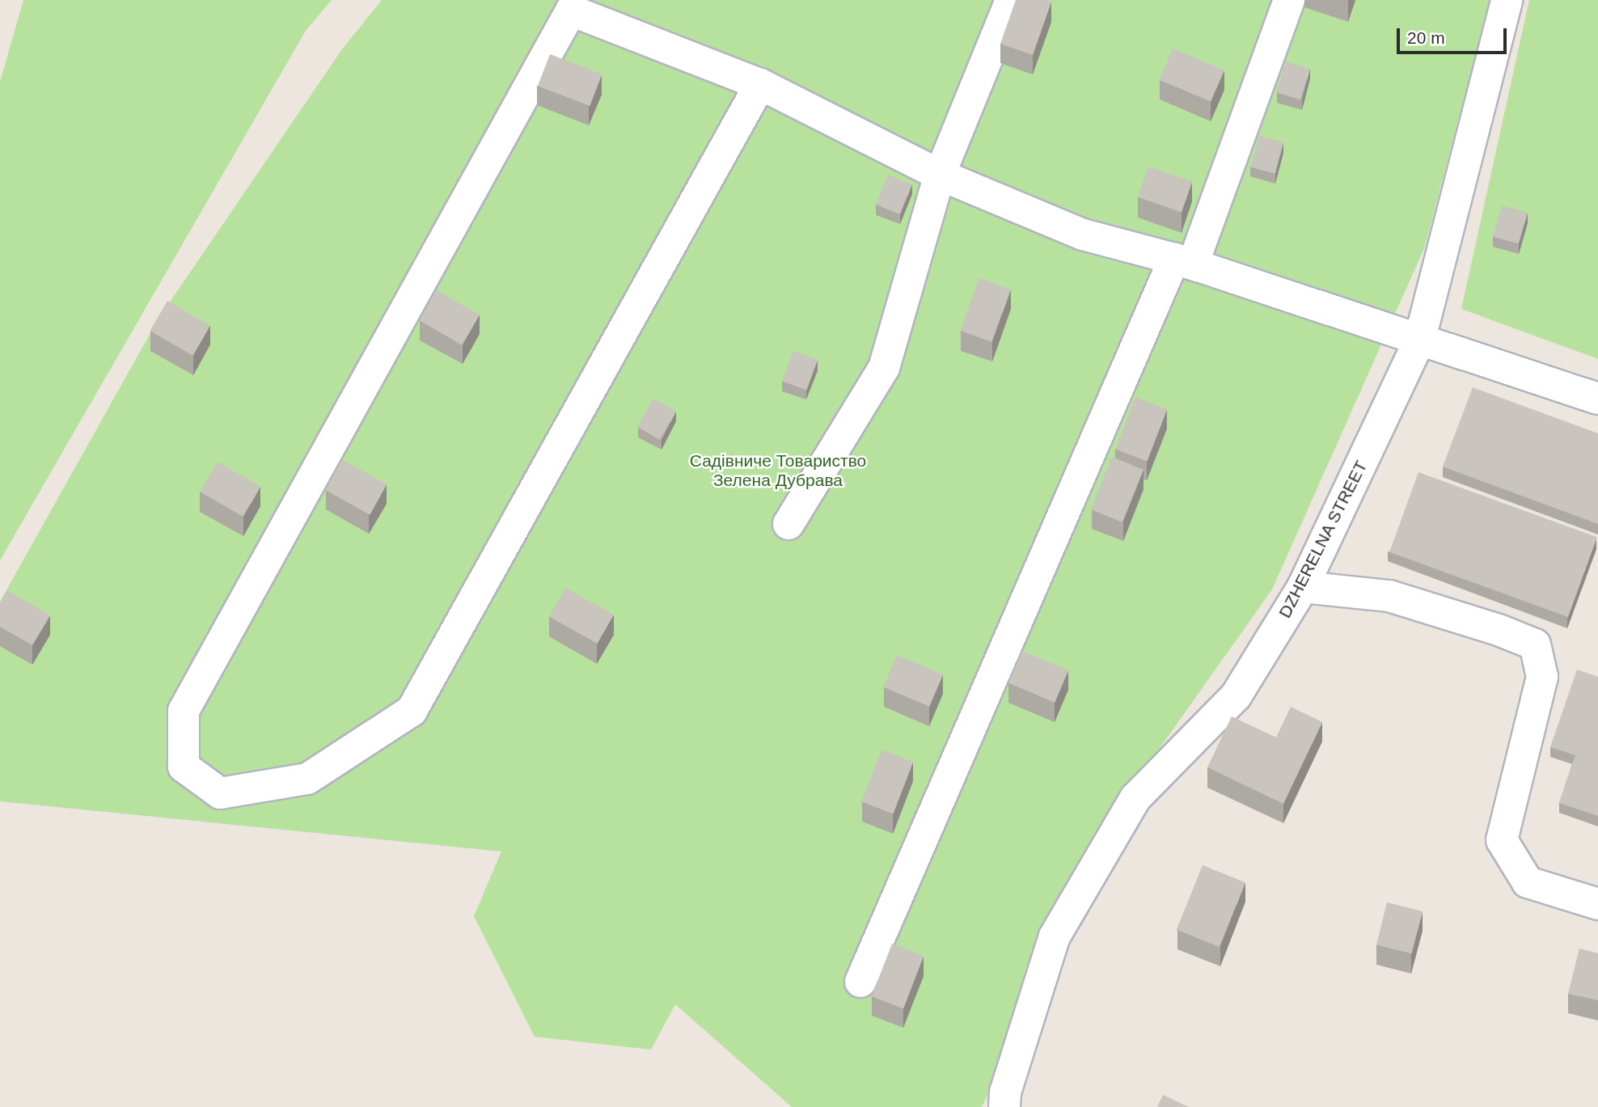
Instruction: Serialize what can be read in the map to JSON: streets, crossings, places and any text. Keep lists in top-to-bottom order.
{
  "streets": {
    "street": ["DZHERELNA STREET"]
  },
  "parks": ["Садівниче Товариство Зелена Дубрава"],
  "scale_bar": "20 m"
}
